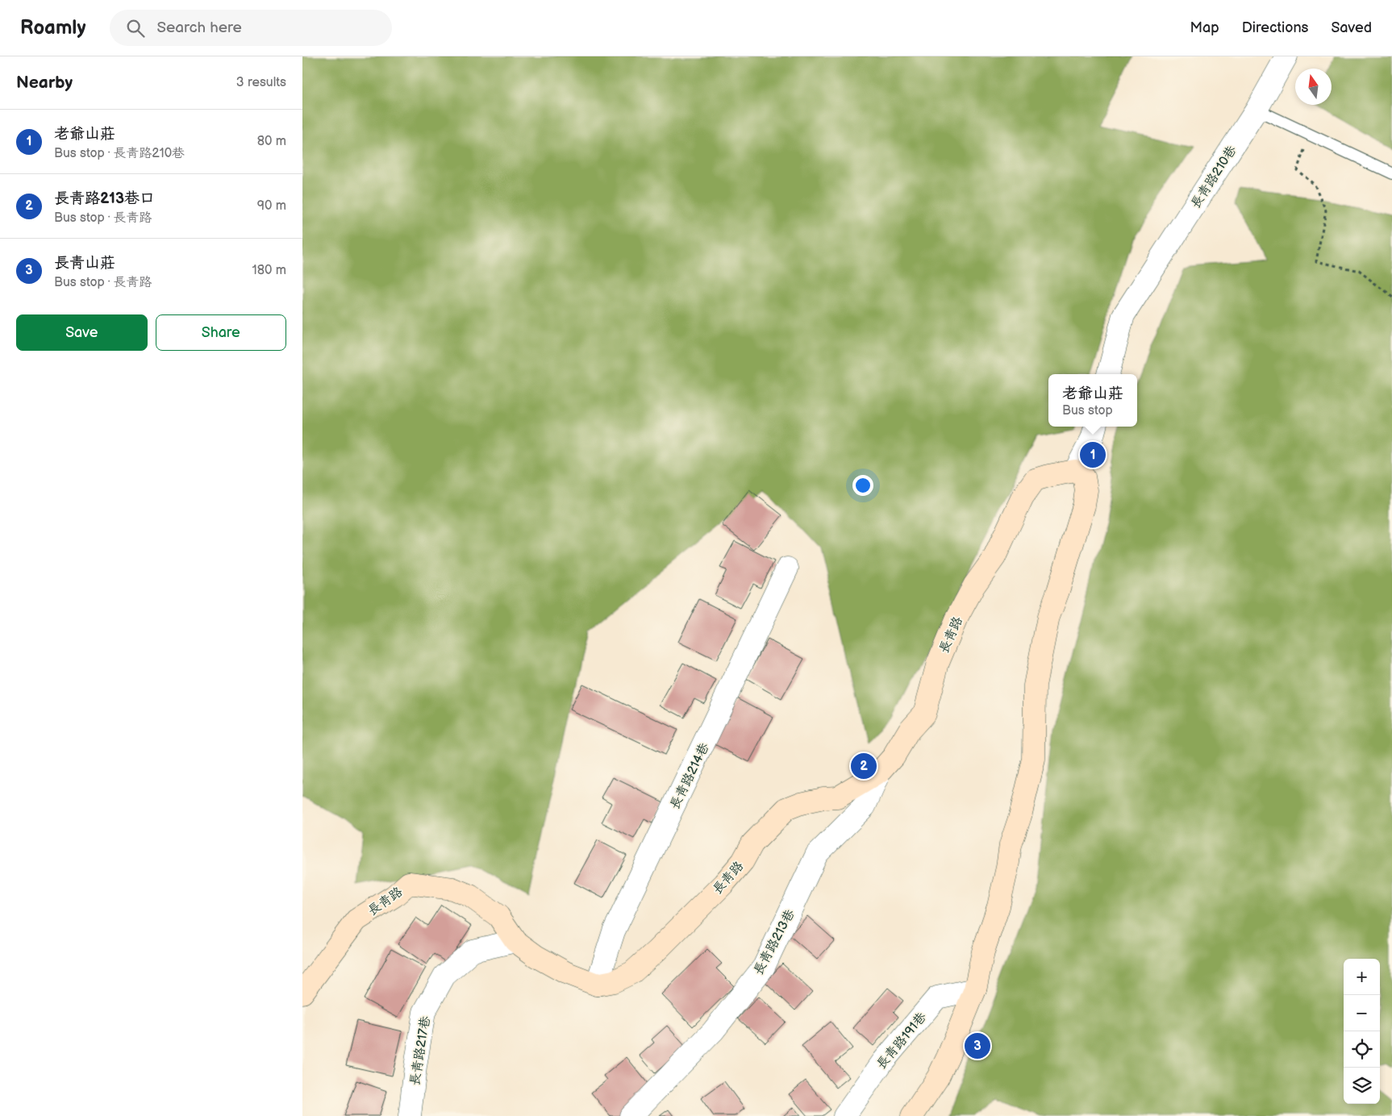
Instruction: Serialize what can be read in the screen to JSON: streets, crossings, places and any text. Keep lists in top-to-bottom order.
{
  "streets": {
    "street": [
      "長青路210巷",
      "長青路",
      "長青路214巷",
      "長青路213巷",
      "長青路191巷",
      "長青路217巷"
    ]
  },
  "crossings": [
    ["長青路", "長青路214巷"],
    ["長青路", "長青路213巷"],
    ["長青路", "長青路217巷"]
  ],
  "north": "top",
  "page": {
    "header": "Roamly",
    "search": "Search here",
    "nav": ["Map", "Directions", "Saved"],
    "heading": ["Nearby", "3 results"],
    "list": [
      {
        "mark": "1",
        "name": "老爺山莊",
        "note": "Bus stop · 長青路210巷",
        "value": "80 m"
      },
      {
        "mark": "2",
        "name": "長青路213巷口",
        "note": "Bus stop · 長青路",
        "value": "90 m"
      },
      {
        "mark": "3",
        "name": "長青山莊",
        "note": "Bus stop · 長青路",
        "value": "180 m"
      }
    ],
    "buttons": ["Save", "Share"],
    "popup": ["老爺山莊", "Bus stop"],
    "pins": ["1", "2", "3"],
    "map_buttons": ["+", "−"]
  }
}
